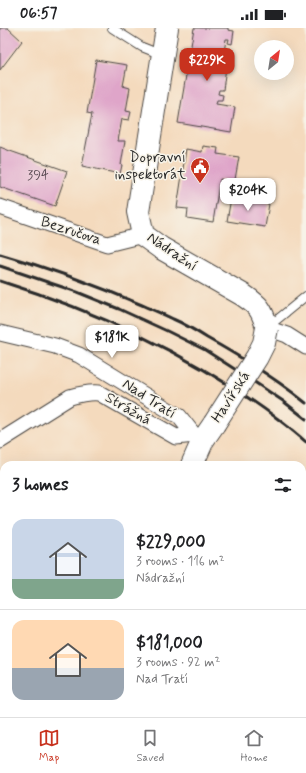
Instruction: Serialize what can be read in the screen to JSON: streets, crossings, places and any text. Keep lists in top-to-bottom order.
{
  "streets": {
    "street": [
      "Bezručova",
      "Nádražní",
      "Havířská",
      "Nad Tratí",
      "Strážná"
    ]
  },
  "crossings": [
    ["Bezručova", "Nádražní"],
    ["Nádražní", "Havířská"],
    ["Havířská", "Nad Tratí"],
    ["Havířská", "Strážná"],
    ["Nad Tratí", "Strážná"]
  ],
  "places": {
    "public building": ["Dopravní inspektorát"]
  },
  "house_numbers": ["394"],
  "north": "top right",
  "page": {
    "status": "06:57",
    "price": ["$229K", "$204K", "$181K"],
    "heading": "3 homes",
    "list": [
      {
        "name": "$229,000",
        "note": "3 rooms · 116 m² · Nádražní"
      },
      {
        "name": "$181,000",
        "note": "3 rooms · 92 m² · Nad Tratí"
      }
    ],
    "tabs": ["Map", "Saved", "Home"]
  }
}
